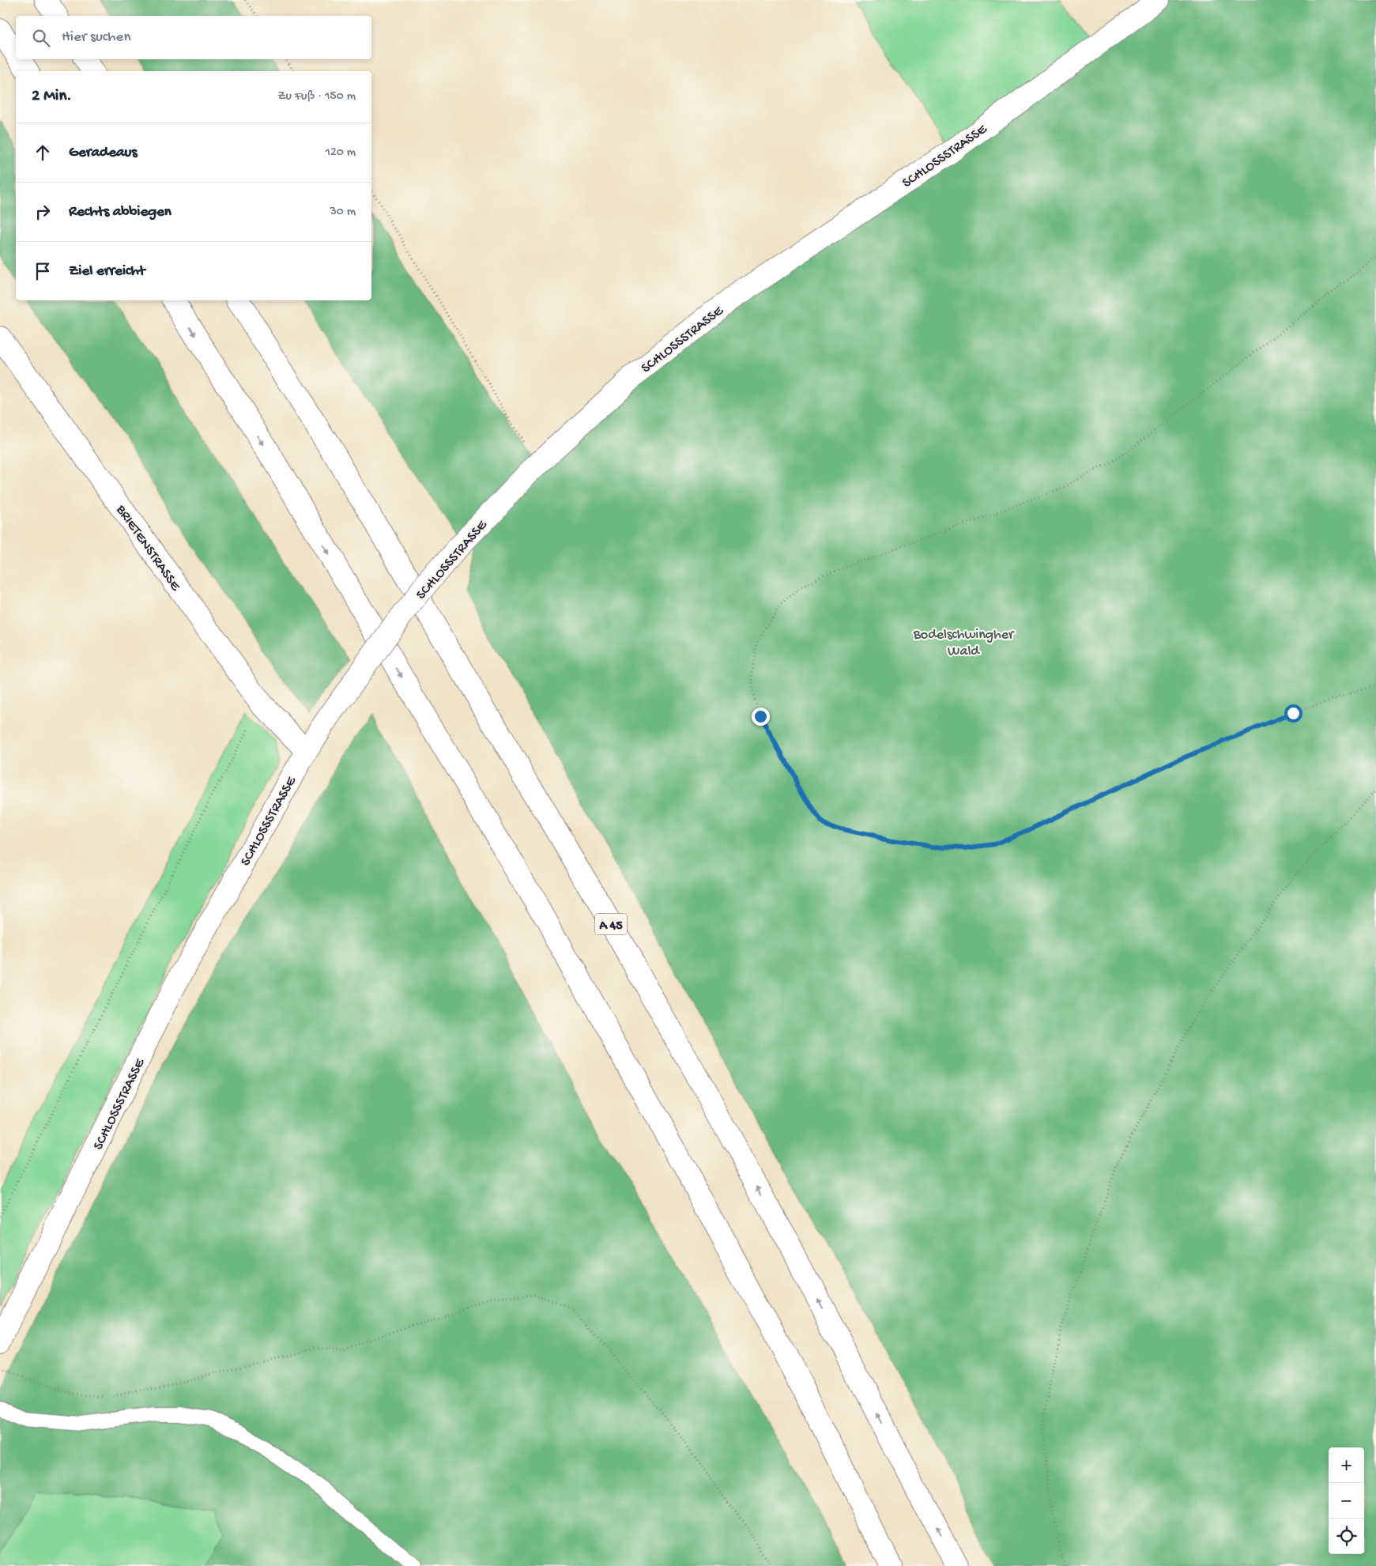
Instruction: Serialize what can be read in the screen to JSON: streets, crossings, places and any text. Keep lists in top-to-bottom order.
{
  "streets": {
    "main road": ["SCHLOSSSTRASSE", "BRIETENSTRASSE", "A 45"]
  },
  "crossings": [
    ["SCHLOSSSTRASSE", "BRIETENSTRASSE"]
  ],
  "parks": ["Bodelschwingher Wald"],
  "page": {
    "search": "Hier suchen",
    "heading": ["2 Min.", "Zu Fuß · 150 m"],
    "list": [
      ["Geradeaus", "120 m"],
      ["Rechts abbiegen", "30 m"],
      "Ziel erreicht"
    ],
    "map_buttons": ["+", "−"]
  }
}
